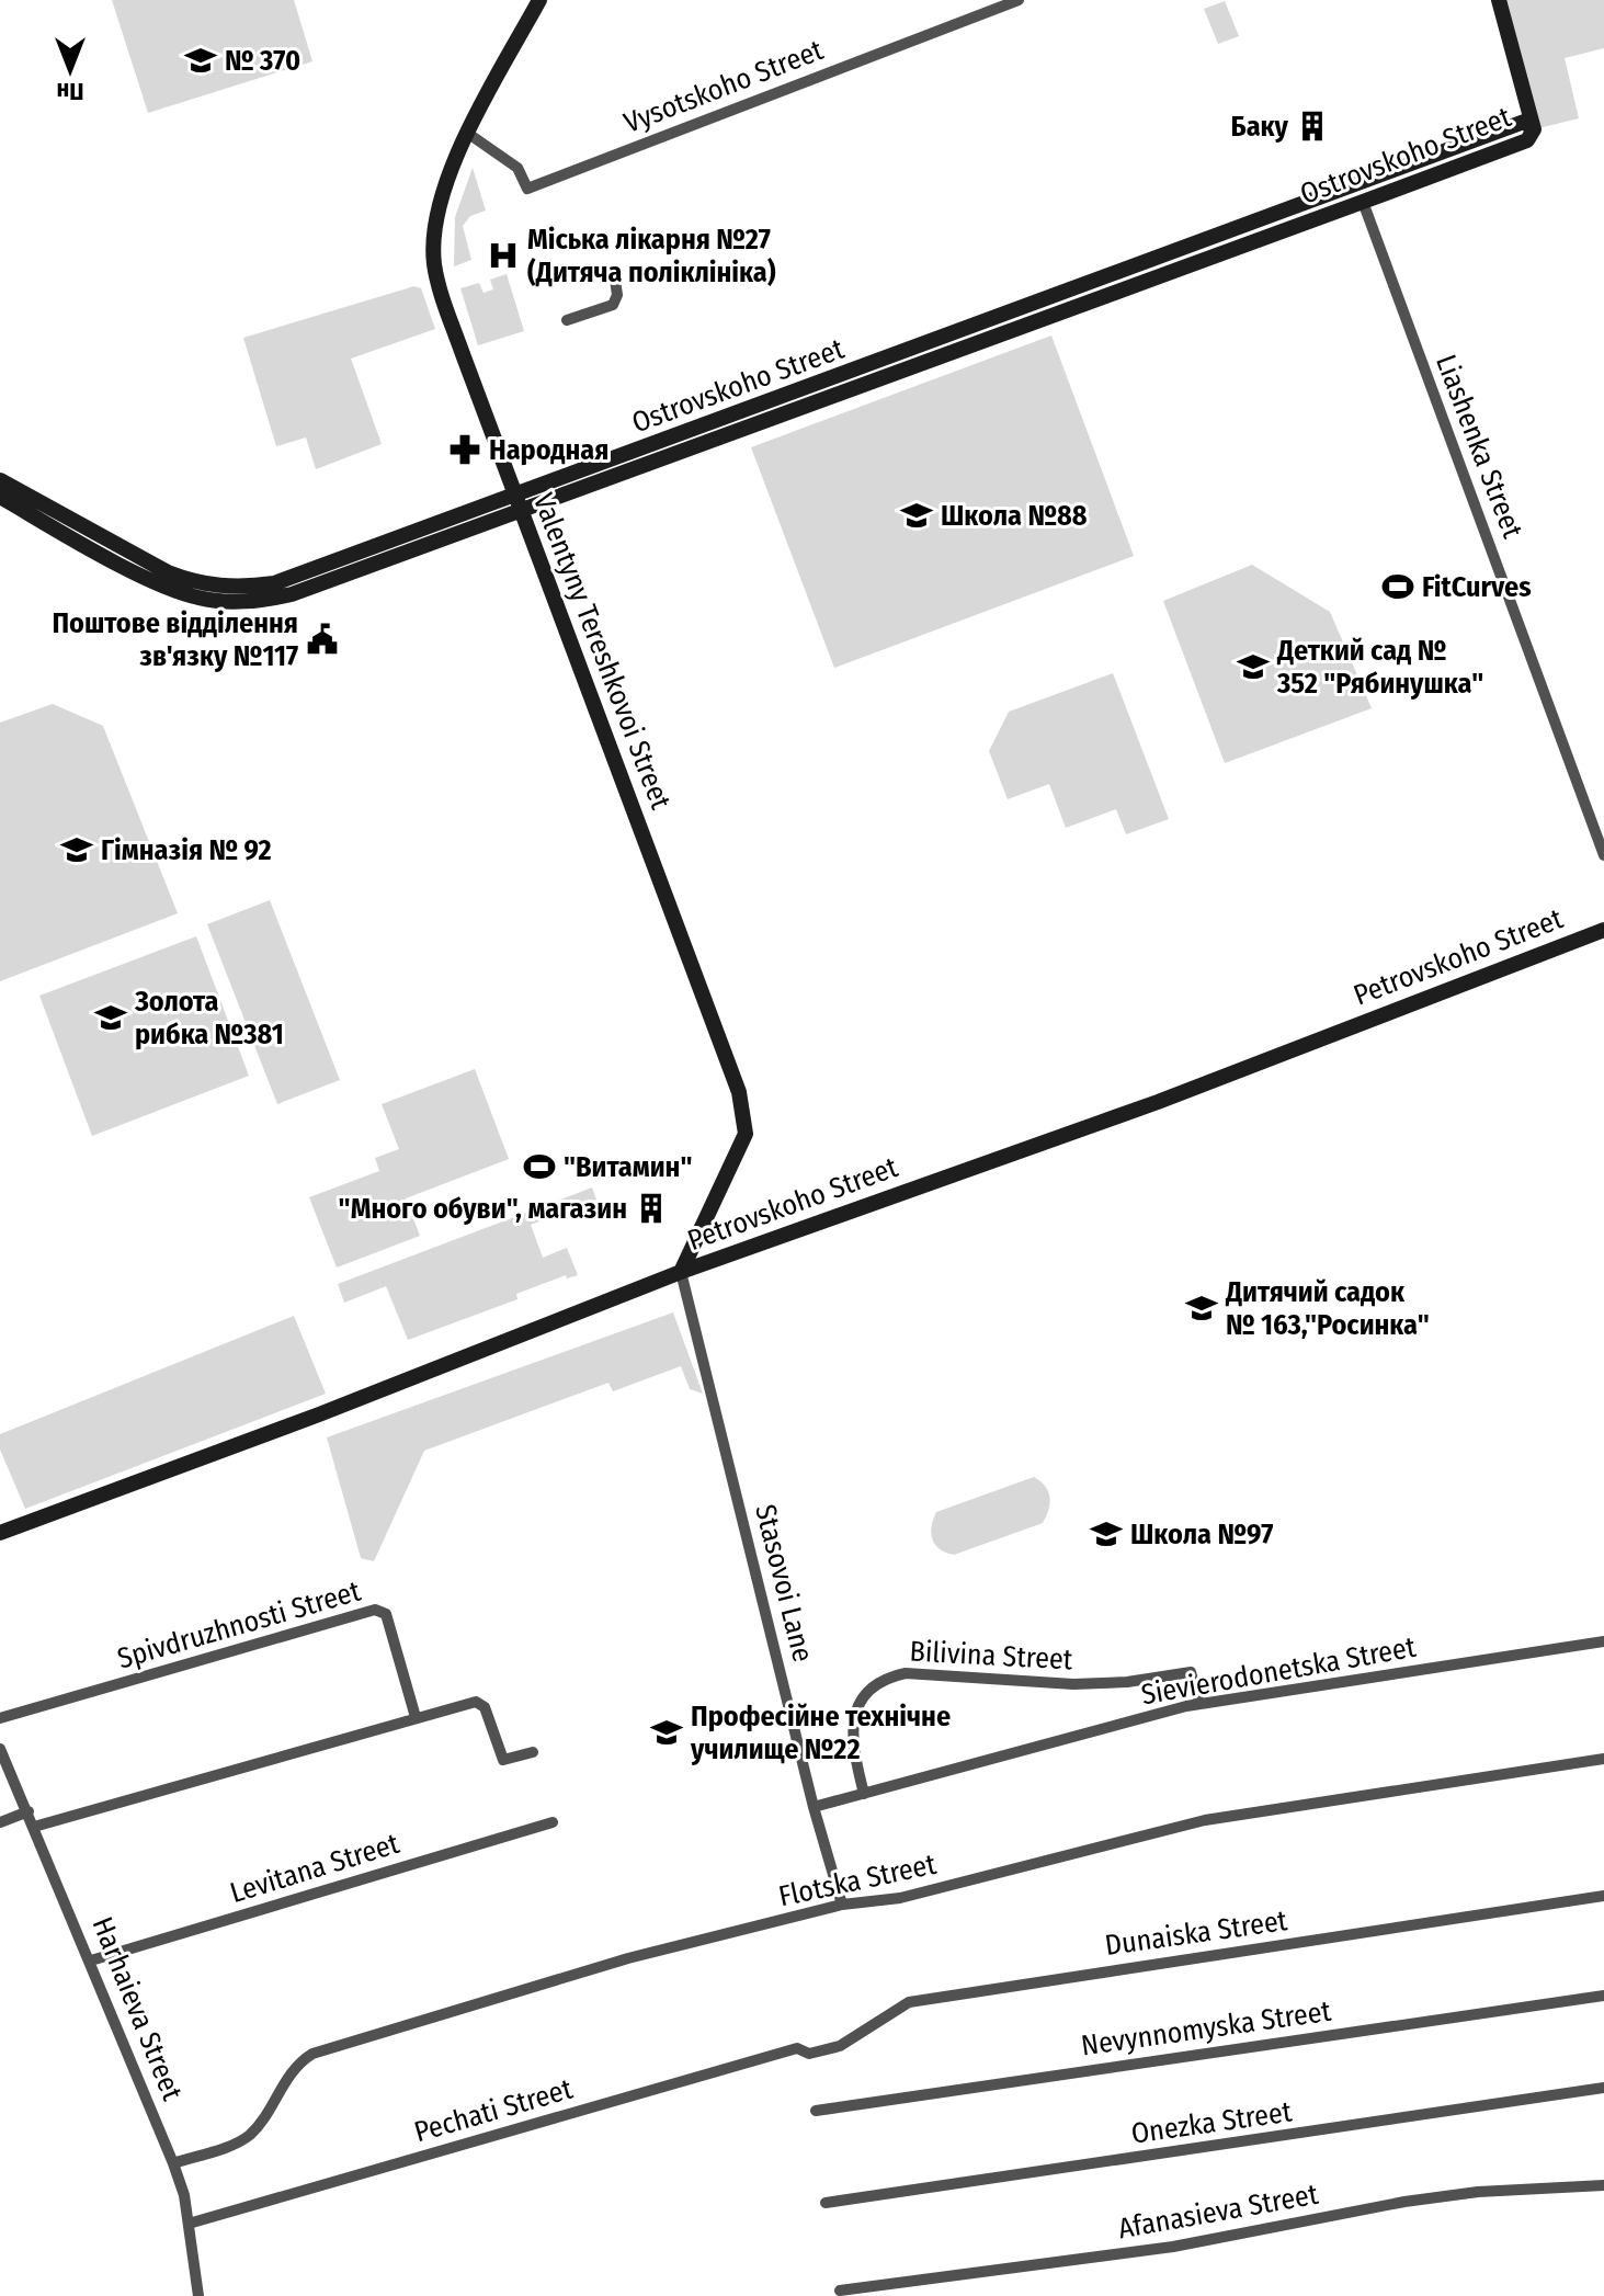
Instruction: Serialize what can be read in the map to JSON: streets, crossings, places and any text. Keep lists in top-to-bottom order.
{
  "streets": {
    "street": [
      "Vysotskoho Street",
      "Ostrovskoho Street",
      "Liashenka Street",
      "Valentyny Tereshkovoi Street",
      "Petrovskoho Street",
      "Stasovoi Lane",
      "Spivdruzhnosti Street",
      "Bilivina Street",
      "Sievierodonetska Street",
      "Levitana Street",
      "Flotska Street",
      "Dunaiska Street",
      "Harhaieva Street",
      "Nevynnomyska Street",
      "Pechati Street",
      "Onezka Street",
      "Afanasieva Street"
    ]
  },
  "crossings": [
    ["Vysotskoho Street", "Valentyny Tereshkovoi Street"],
    ["Ostrovskoho Street", "Liashenka Street"],
    ["Ostrovskoho Street", "Valentyny Tereshkovoi Street"],
    ["Valentyny Tereshkovoi Street", "Petrovskoho Street"],
    ["Valentyny Tereshkovoi Street", "Stasovoi Lane"],
    ["Petrovskoho Street", "Stasovoi Lane"],
    ["Stasovoi Lane", "Sievierodonetska Street"],
    ["Stasovoi Lane", "Flotska Street"],
    ["Bilivina Street", "Sievierodonetska Street"],
    ["Levitana Street", "Harhaieva Street"],
    ["Flotska Street", "Harhaieva Street"],
    ["Dunaiska Street", "Pechati Street"],
    ["Harhaieva Street", "Pechati Street"]
  ],
  "places": {
    "school or university": [
      "№ 370",
      "Школа №88",
      "Деткий сад № 352 \"Рябинушка\"",
      "Гімназія № 92",
      "Золота рибка №381",
      "Дитячий садок № 163,\"Росинка\"",
      "Школа №97",
      "Професійне технічне училище №22"
    ],
    "building": ["Баку", "\"Много обуви\", магазин"],
    "hospital": ["Міська лікарня №27 (Дитяча поліклініка)"],
    "pharmacy": ["Народная"],
    "sports": ["FitCurves", "\"Витамин\""],
    "public building": ["Поштове відділення зв'язку №117"]
  },
  "north": "bottom"
}
